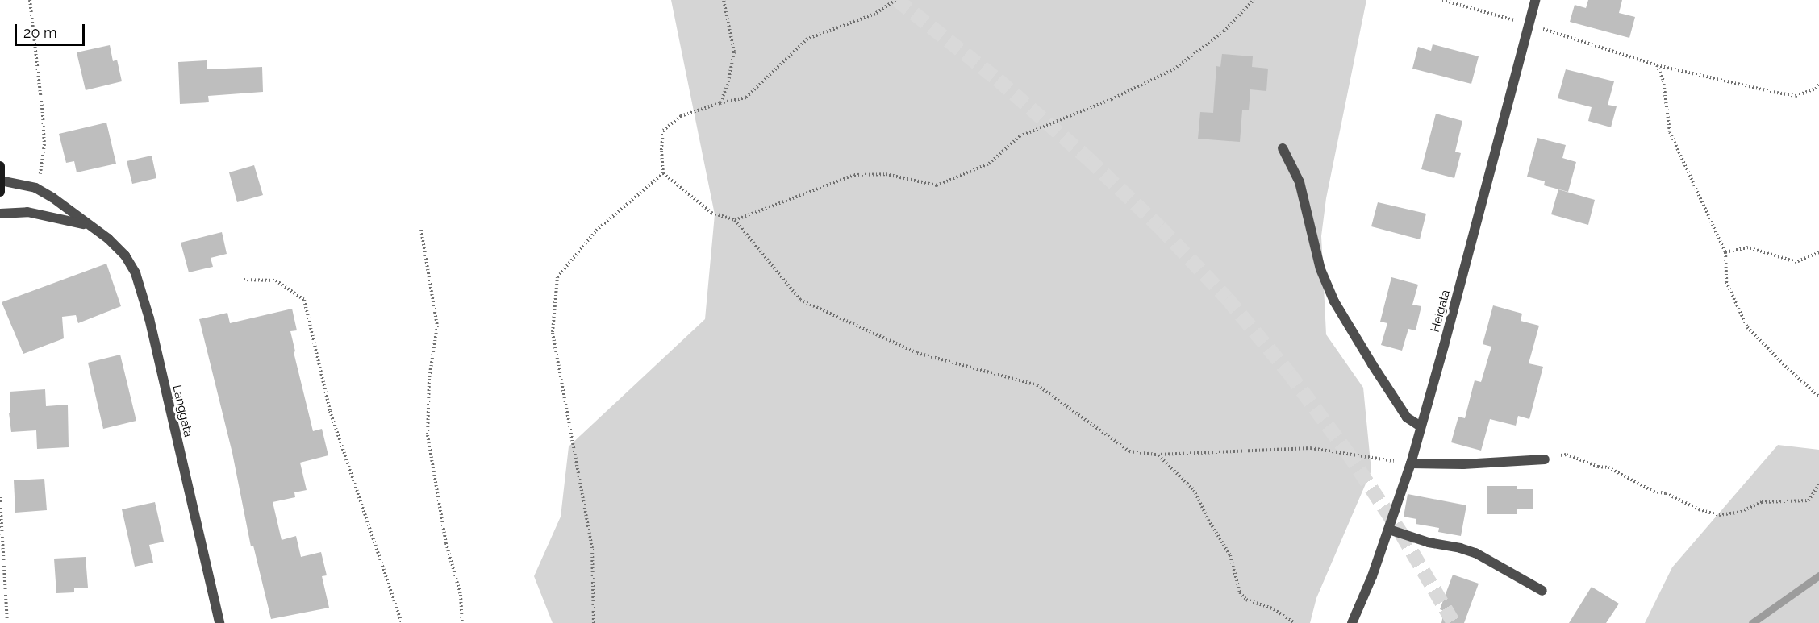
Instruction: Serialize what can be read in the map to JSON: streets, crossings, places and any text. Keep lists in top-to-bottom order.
{
  "streets": {
    "street": ["Heigata", "Langgata"]
  },
  "scale_bar": "20 m"
}
